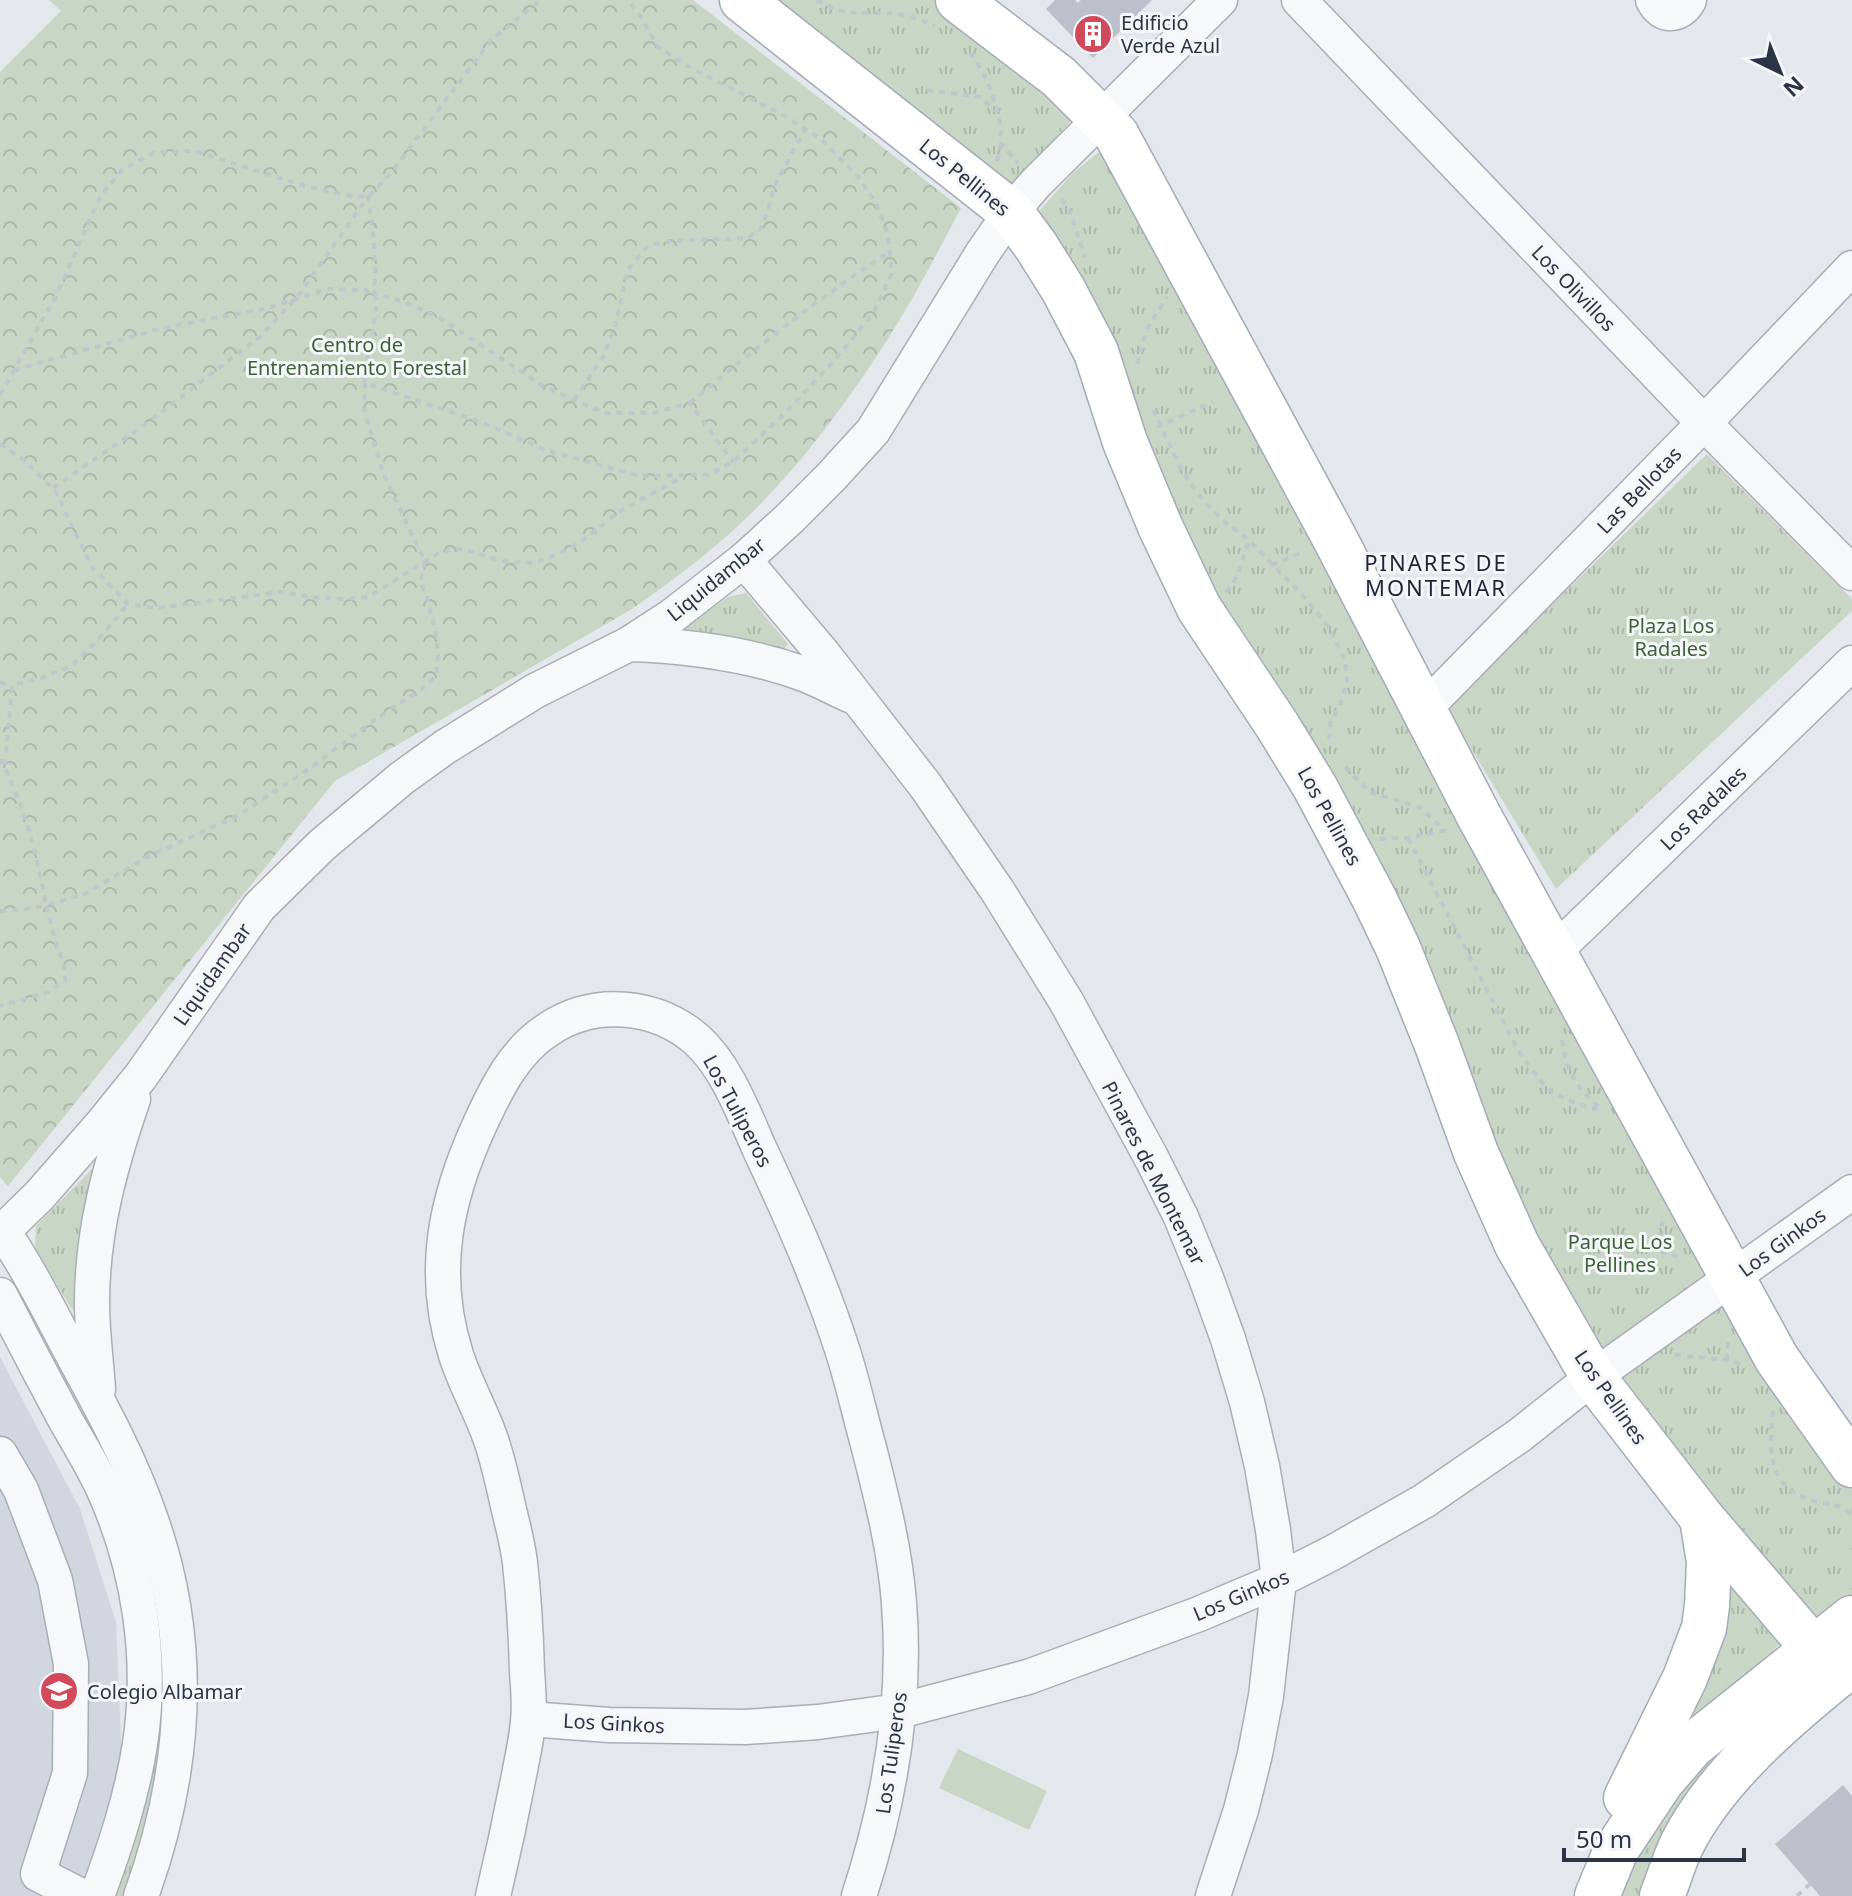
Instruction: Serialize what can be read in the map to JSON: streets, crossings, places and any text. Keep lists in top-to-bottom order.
{
  "streets": {
    "main road": ["Los Pellines"],
    "street": [
      "Los Olivillos",
      "Las Bellotas",
      "Liquidambar",
      "Los Radales",
      "Los Tuliperos",
      "Pinares de Montemar",
      "Los Ginkos"
    ]
  },
  "crossings": [
    ["Los Pellines", "Liquidambar"],
    ["Los Pellines", "Los Ginkos"],
    ["Los Olivillos", "Las Bellotas"],
    ["Liquidambar", "Pinares de Montemar"],
    ["Los Tuliperos", "Los Ginkos"],
    ["Pinares de Montemar", "Los Ginkos"]
  ],
  "districts": ["PINARES DE MONTEMAR"],
  "parks": ["Centro de Entrenamiento Forestal", "Plaza Los Radales", "Parque Los Pellines"],
  "places": {
    "building": ["Edificio Verde Azul"],
    "school or university": ["Colegio Albamar"]
  },
  "scale_bar": "50 m",
  "north": "bottom right"
}
